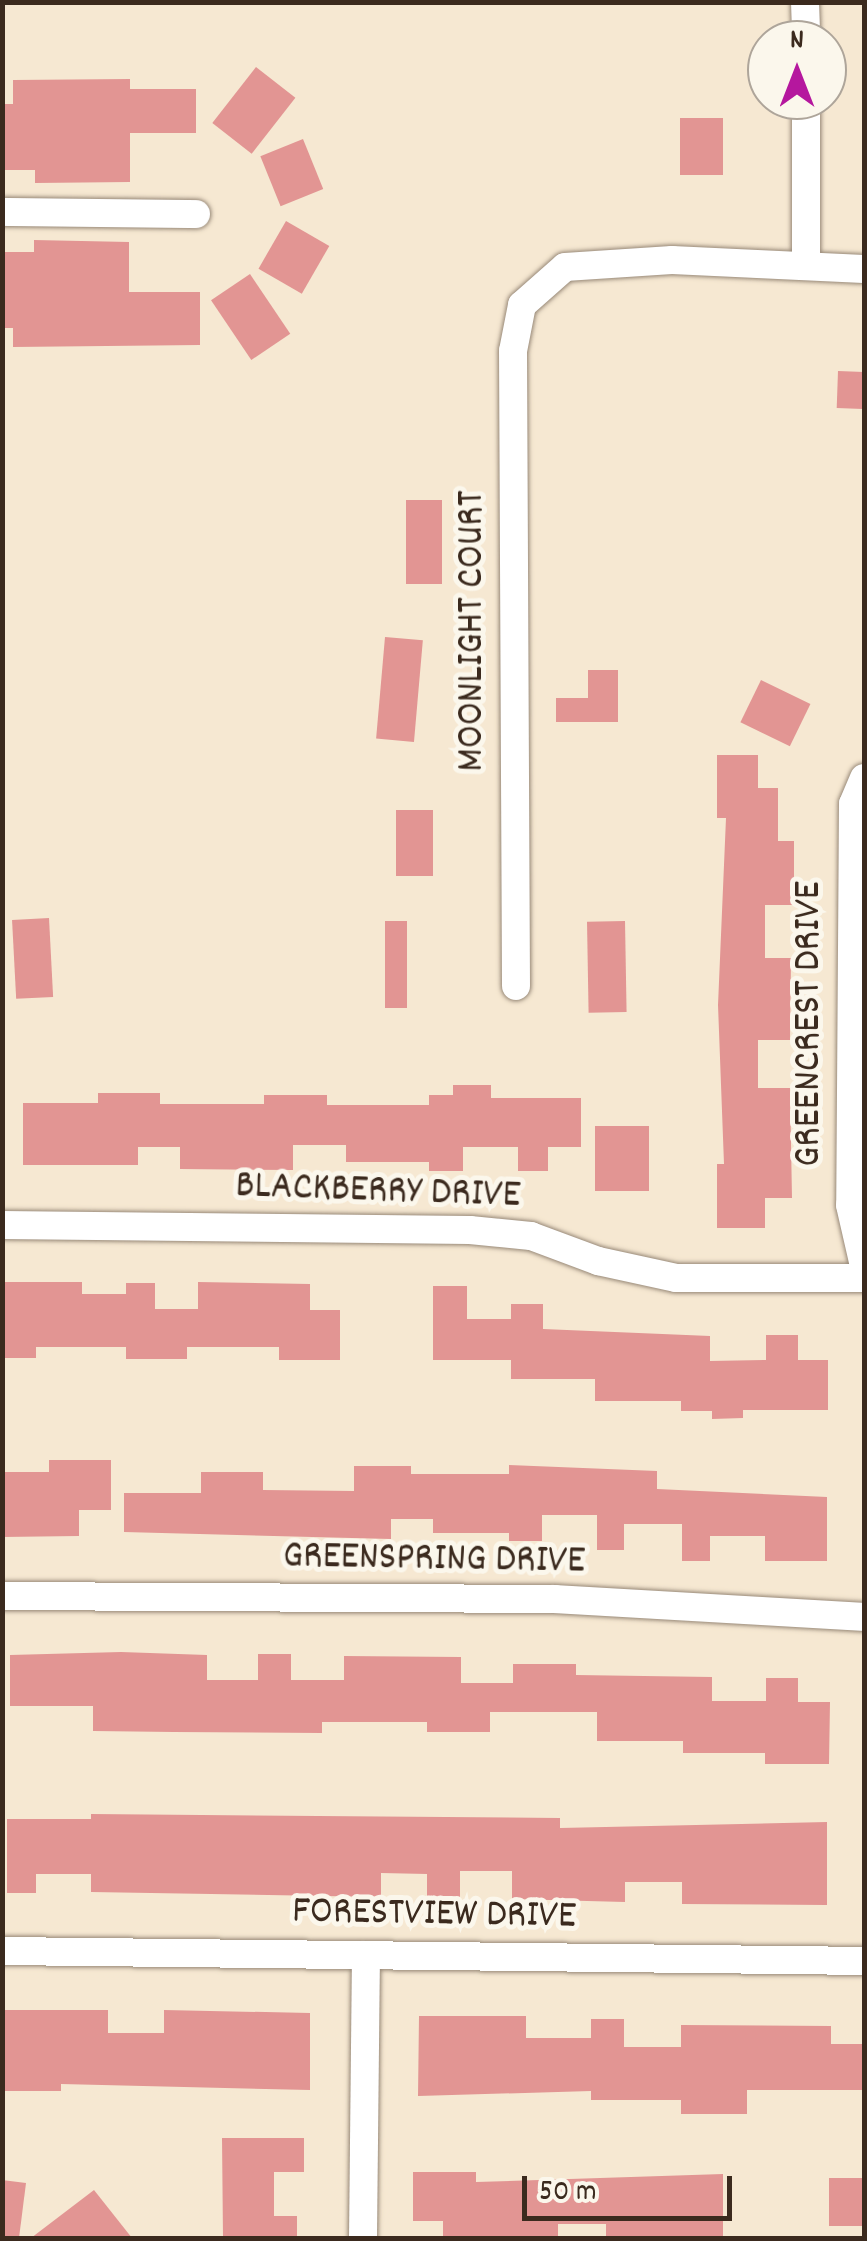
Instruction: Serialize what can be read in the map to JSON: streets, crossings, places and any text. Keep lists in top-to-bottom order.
{
  "streets": {
    "street": [
      "MOONLIGHT COURT",
      "GREENCREST DRIVE",
      "BLACKBERRY DRIVE",
      "GREENSPRING DRIVE",
      "FORESTVIEW DRIVE"
    ]
  },
  "scale_bar": "50 m",
  "north": "top"
}
